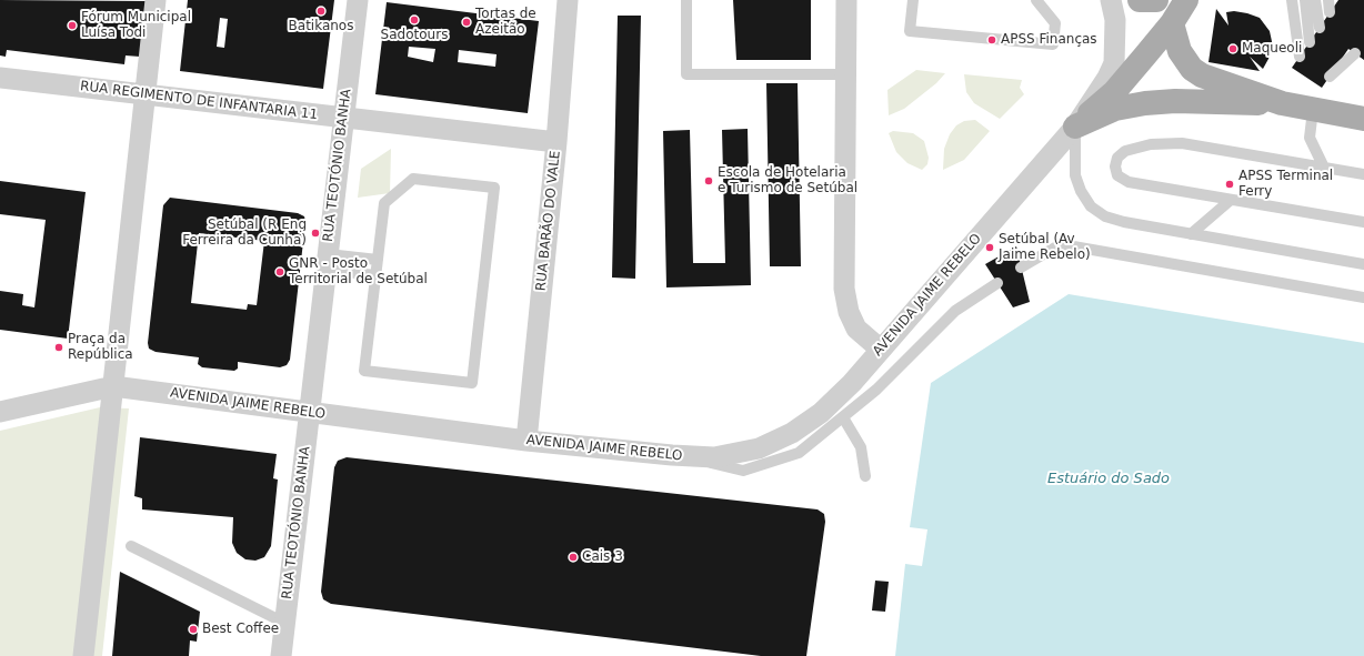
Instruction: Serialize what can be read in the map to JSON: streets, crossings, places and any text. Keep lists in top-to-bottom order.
{
  "streets": {
    "main road": ["AVENIDA JAIME REBELO"],
    "street": ["RUA REGIMENTO DE INFANTARIA 11", "RUA TEOTÓNIO BANHA", "RUA BARÃO DO VALE"]
  },
  "crossings": [
    ["RUA REGIMENTO DE INFANTARIA 11", "RUA TEOTÓNIO BANHA"],
    ["RUA REGIMENTO DE INFANTARIA 11", "RUA BARÃO DO VALE"],
    ["RUA TEOTÓNIO BANHA", "AVENIDA JAIME REBELO"],
    ["RUA BARÃO DO VALE", "AVENIDA JAIME REBELO"]
  ],
  "water": ["Estuário do Sado"],
  "places": [
    "Batikanos",
    "Sadotours",
    "Tortas de Azeitão",
    "Fórum Municipal Luísa Todi",
    "APSS Finanças",
    "Maqueoli",
    "Escola de Hotelaria e Turismo de Setúbal",
    "APSS Terminal Ferry",
    "Setúbal (R Eng Ferreira da Cunha)",
    "Setúbal (Av Jaime Rebelo)",
    "GNR - Posto Territorial de Setúbal",
    "Praça da República",
    "Cais 3",
    "Best Coffee"
  ]
}
